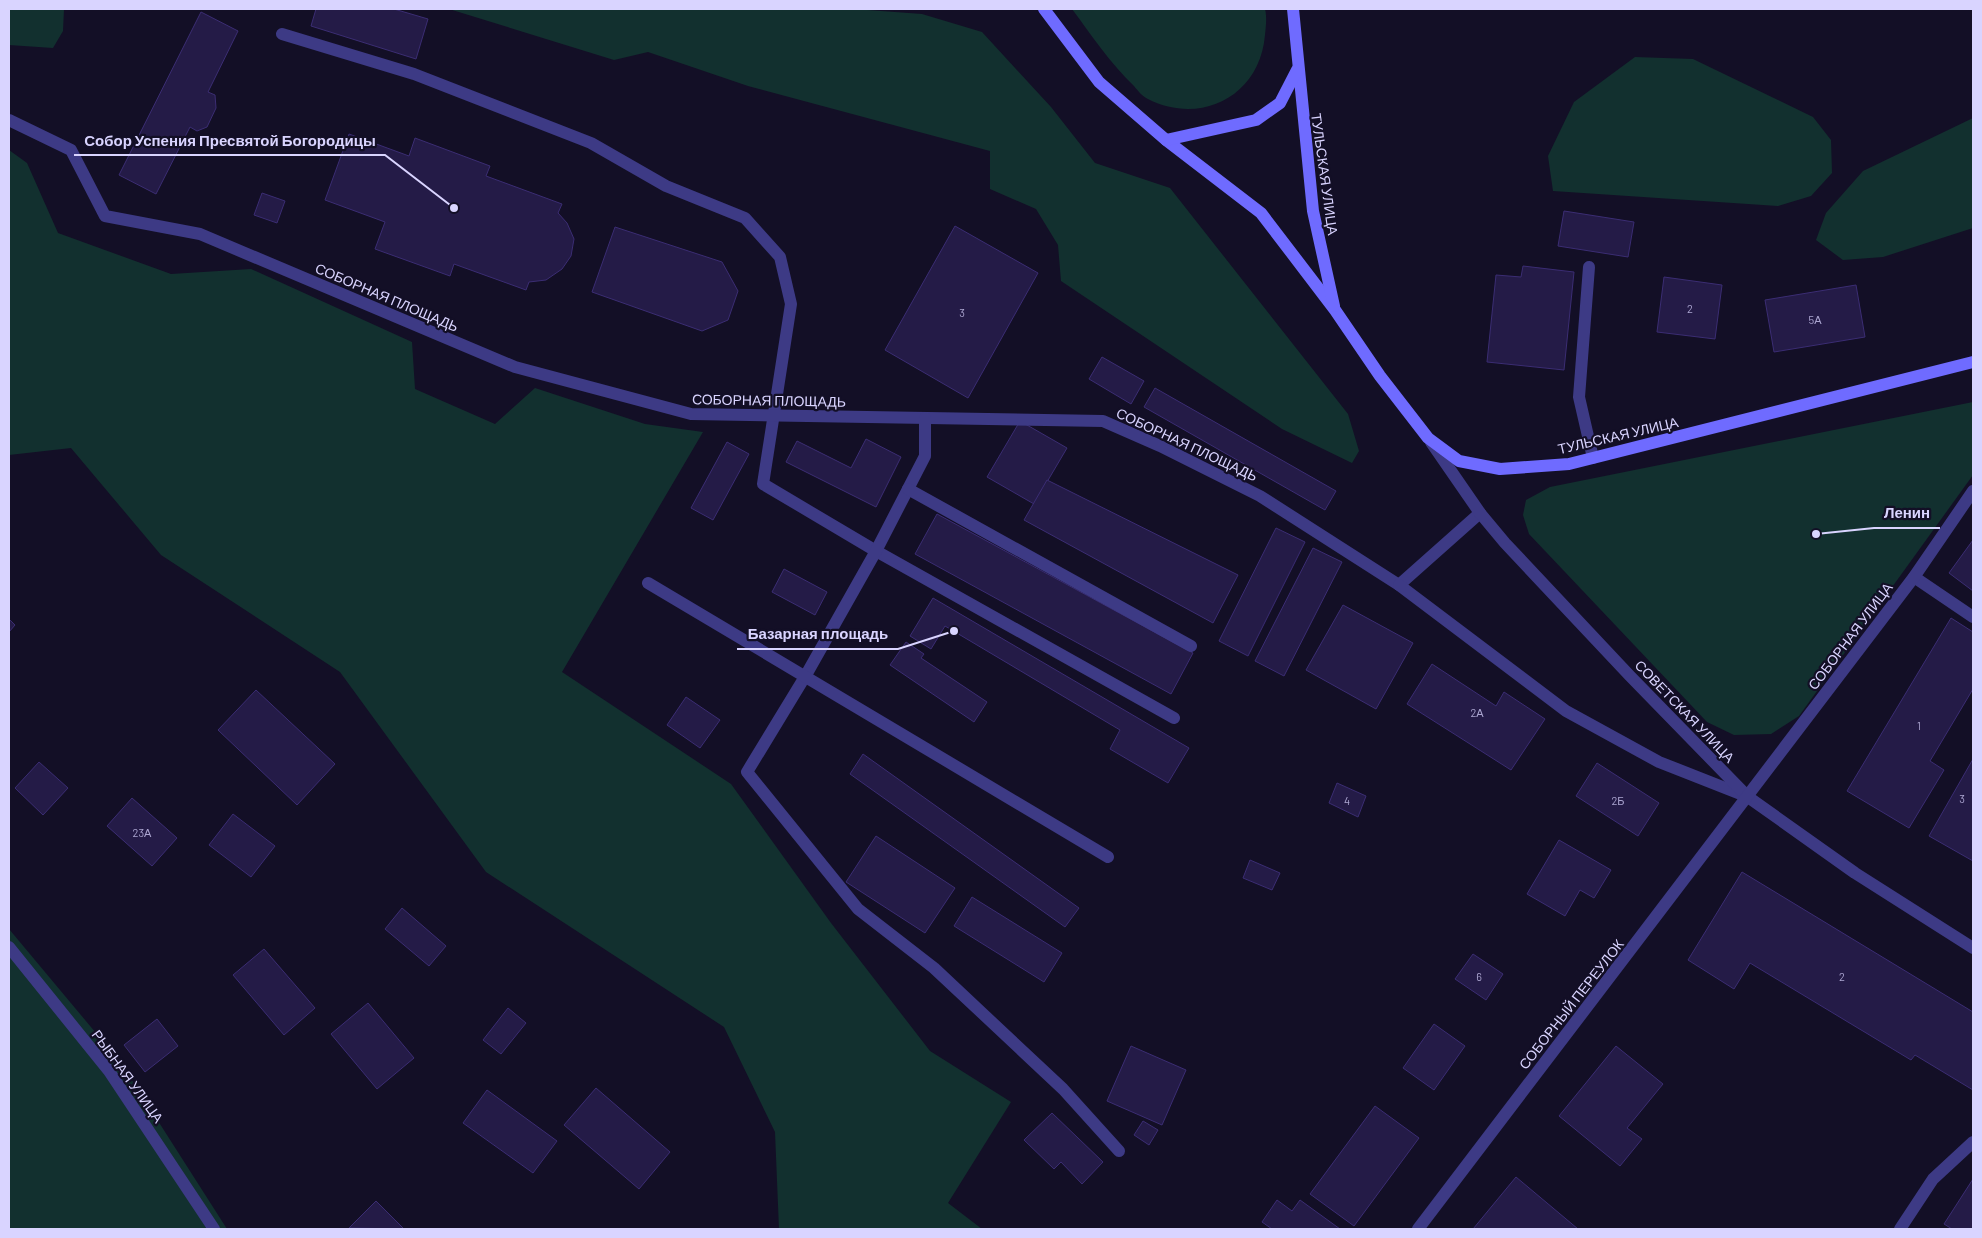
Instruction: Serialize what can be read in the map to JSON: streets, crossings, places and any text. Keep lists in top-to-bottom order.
{
  "streets": {
    "main road": ["ТУЛЬСКАЯ УЛИЦА"],
    "street": [
      "СОБОРНАЯ ПЛОЩАДЬ",
      "СОБОРНАЯ УЛИЦА",
      "СОВЕТСКАЯ УЛИЦА",
      "СОБОРНЫЙ ПЕРЕУЛОК",
      "РЫБНАЯ УЛИЦА"
    ]
  },
  "crossings": [
    ["ТУЛЬСКАЯ УЛИЦА", "СОВЕТСКАЯ УЛИЦА"],
    ["СОБОРНАЯ ПЛОЩАДЬ", "СОБОРНАЯ УЛИЦА"],
    ["СОБОРНАЯ ПЛОЩАДЬ", "СОВЕТСКАЯ УЛИЦА"],
    ["СОБОРНАЯ ПЛОЩАДЬ", "СОБОРНЫЙ ПЕРЕУЛОК"],
    ["СОБОРНАЯ УЛИЦА", "СОВЕТСКАЯ УЛИЦА"],
    ["СОБОРНАЯ УЛИЦА", "СОБОРНЫЙ ПЕРЕУЛОК"],
    ["СОВЕТСКАЯ УЛИЦА", "СОБОРНЫЙ ПЕРЕУЛОК"]
  ],
  "places": ["Собор Успения Пресвятой Богородицы", "Ленин", "Базарная площадь"],
  "house_numbers": [
    "2",
    "3",
    "5А",
    "2А",
    "1",
    "3",
    "4",
    "2Б",
    "23А",
    "6",
    "2"
  ]
}
